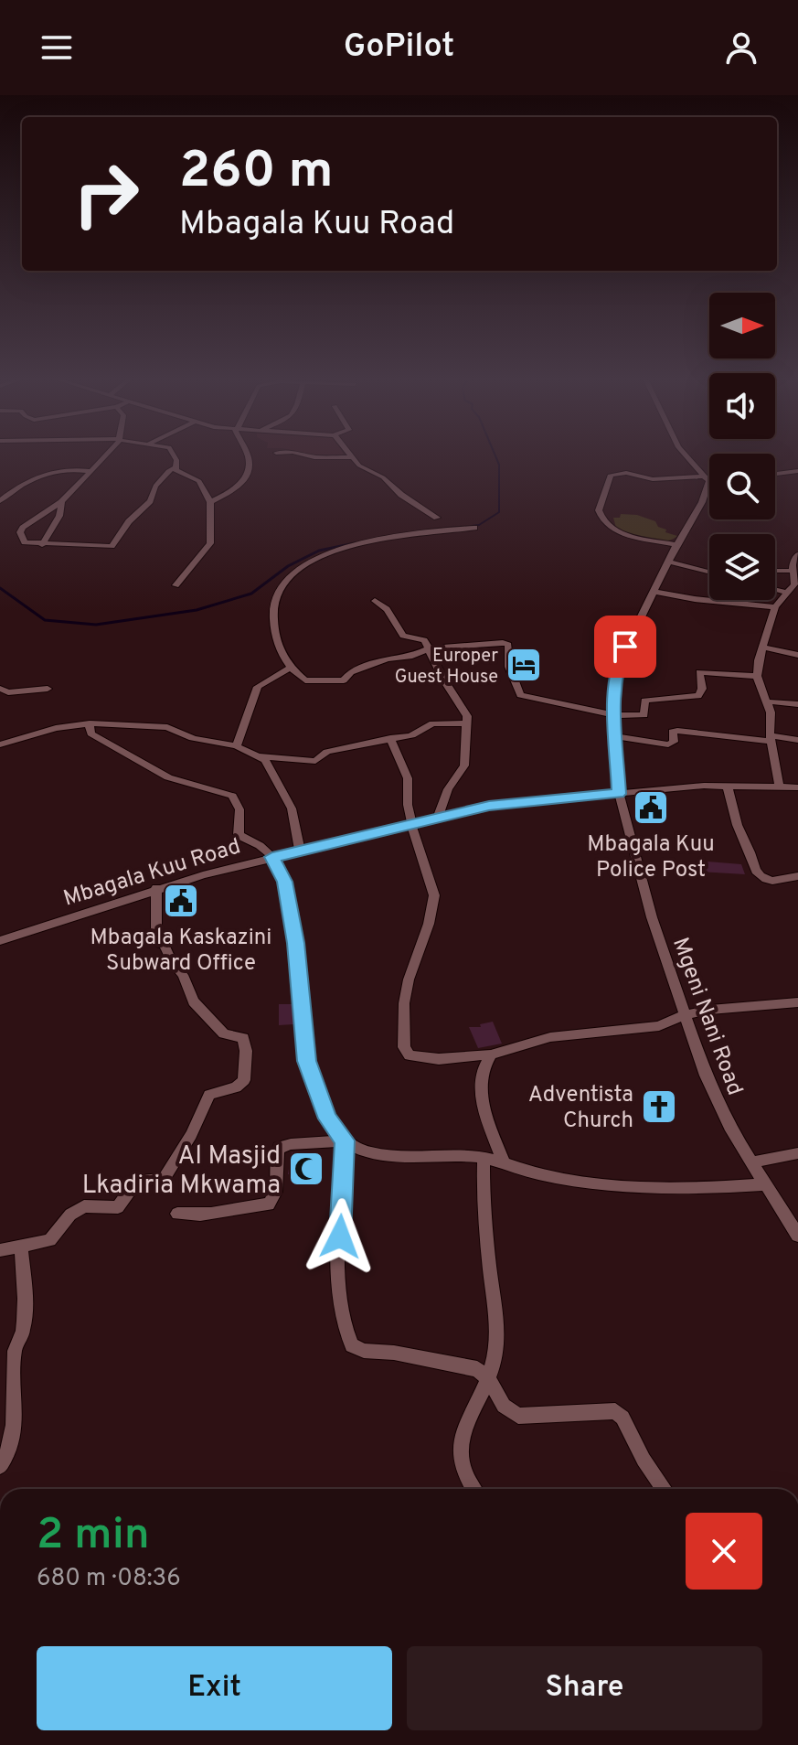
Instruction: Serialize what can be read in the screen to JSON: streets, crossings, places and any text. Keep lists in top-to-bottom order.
{
  "streets": {
    "street": ["Mbagala Kuu Road", "Mgeni Nani Road"]
  },
  "crossings": [
    ["Mbagala Kuu Road", "Mgeni Nani Road"]
  ],
  "places": {
    "hotel": ["Europer Guest House"],
    "public building": ["Mbagala Kuu Police Post", "Mbagala Kaskazini Subward Office"],
    "church": ["Adventista Church"],
    "mosque": ["Al Masjid Lkadiria Mkwama"]
  },
  "north": "right",
  "page": {
    "header": "GoPilot",
    "turn": ["260 m", "Mbagala Kuu Road"],
    "heading": ["2 min", "680 m · 08:36"],
    "buttons": ["Exit", "Share"]
  }
}
